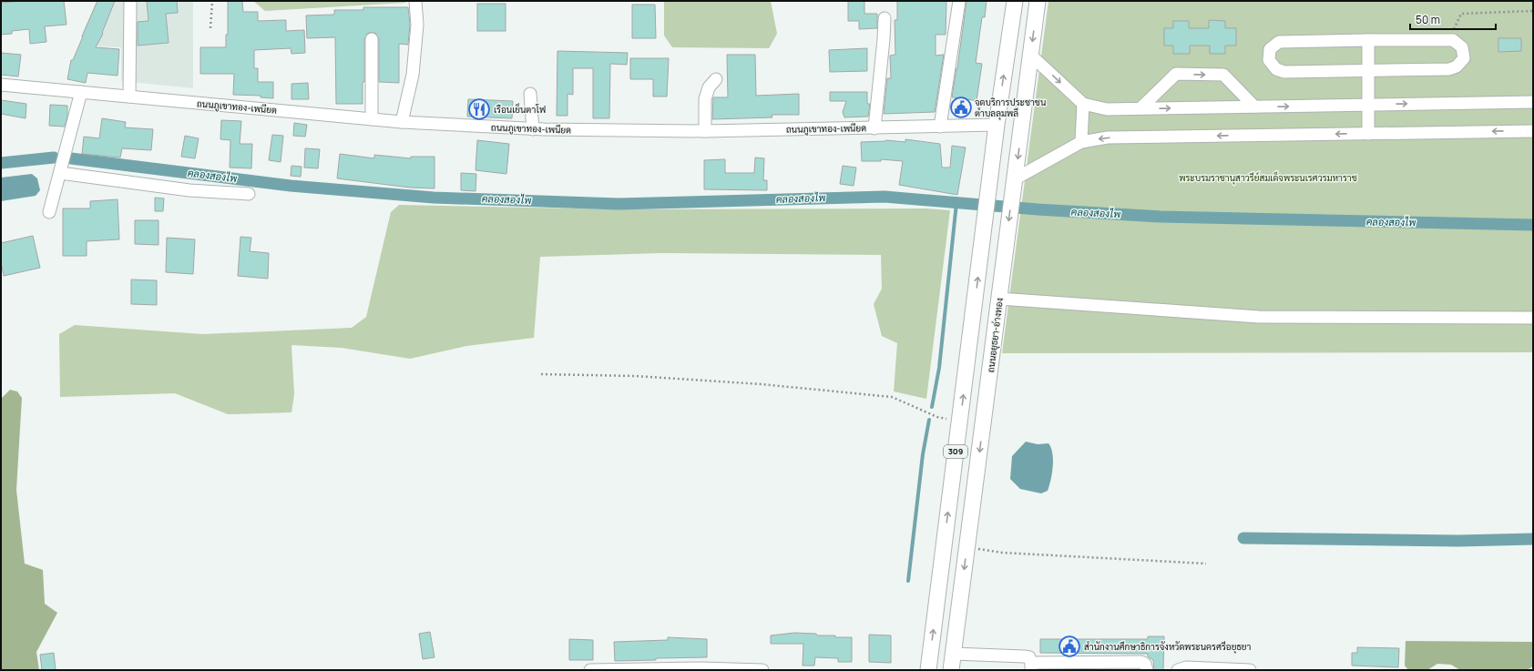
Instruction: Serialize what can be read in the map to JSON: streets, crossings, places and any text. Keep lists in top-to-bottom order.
{
  "streets": {
    "main road": ["ถนนอยุธยา-อ่างทอง", "309"],
    "street": ["ถนนภูเขาทอง-เพนียด"]
  },
  "crossings": [
    ["ถนนภูเขาทอง-เพนียด", "309"]
  ],
  "water": ["คลองสองไพ"],
  "parks": ["พระบรมราชานุสาวรีย์สมเด็จพระนเรศวรมหาราช"],
  "places": {
    "public building": ["จุดบริการประชาชน ตำบลลุมพลี", "สำนักงานศึกษาธิการจังหวัดพระนครศรีอยุธยา"],
    "restaurant": ["เรือนเย็นตาโฟ"]
  },
  "scale_bar": "50 m"
}
